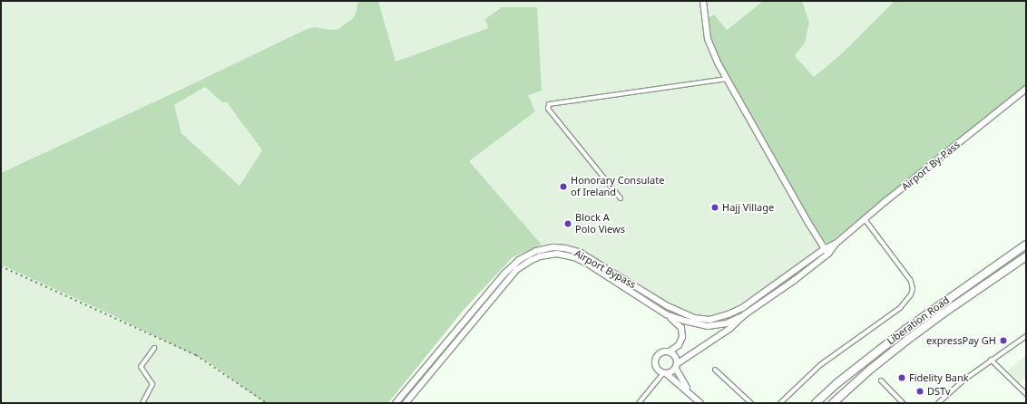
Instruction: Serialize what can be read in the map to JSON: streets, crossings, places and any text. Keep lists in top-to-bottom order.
{
  "streets": {
    "highway": ["Liberation Road"],
    "main road": ["Airport By-Pass", "Airport Bypass"]
  },
  "crossings": [
    ["Airport By-Pass", "Airport Bypass"]
  ],
  "places": [
    "Honorary Consulate of Ireland",
    "Hajj Village",
    "Block A Polo Views",
    "expressPay GH",
    "Fidelity Bank",
    "DSTv"
  ]
}
